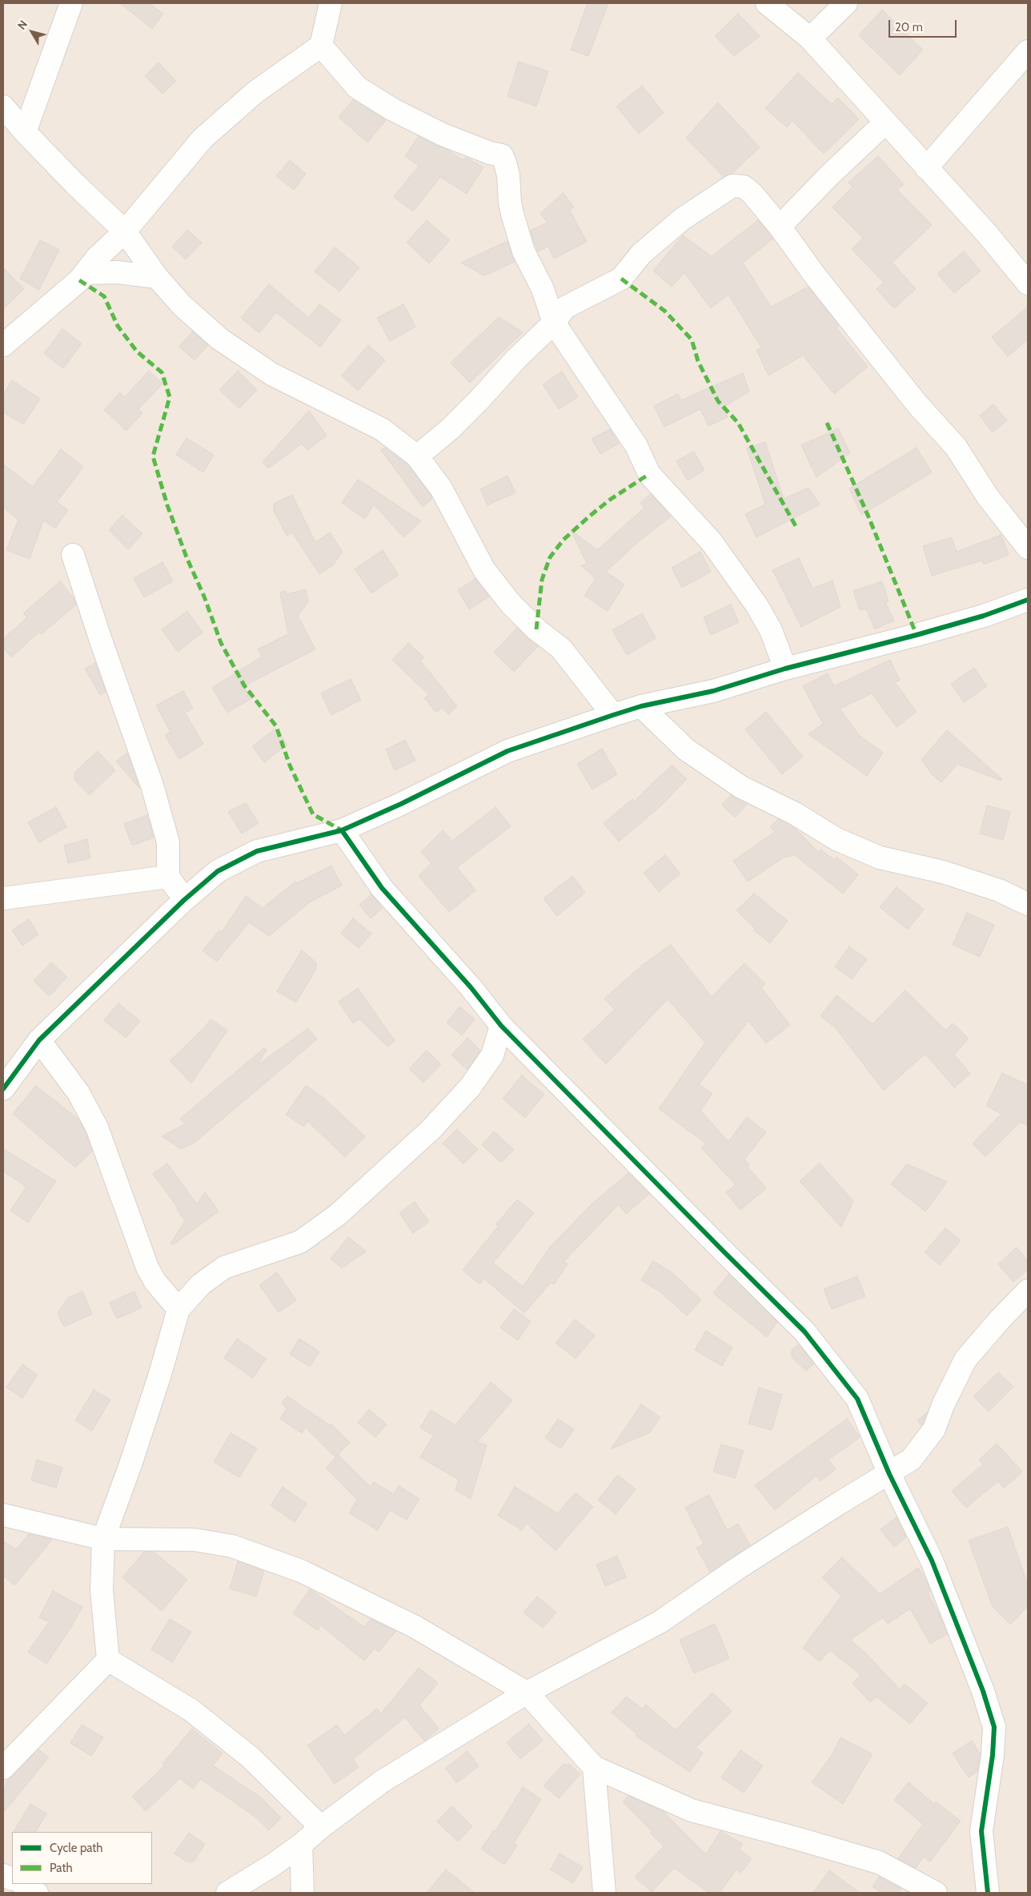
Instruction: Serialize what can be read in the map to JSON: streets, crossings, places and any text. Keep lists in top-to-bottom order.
{
  "legend": ["Cycle path", "Path"],
  "scale_bar": "20 m",
  "north": "top left"
}
